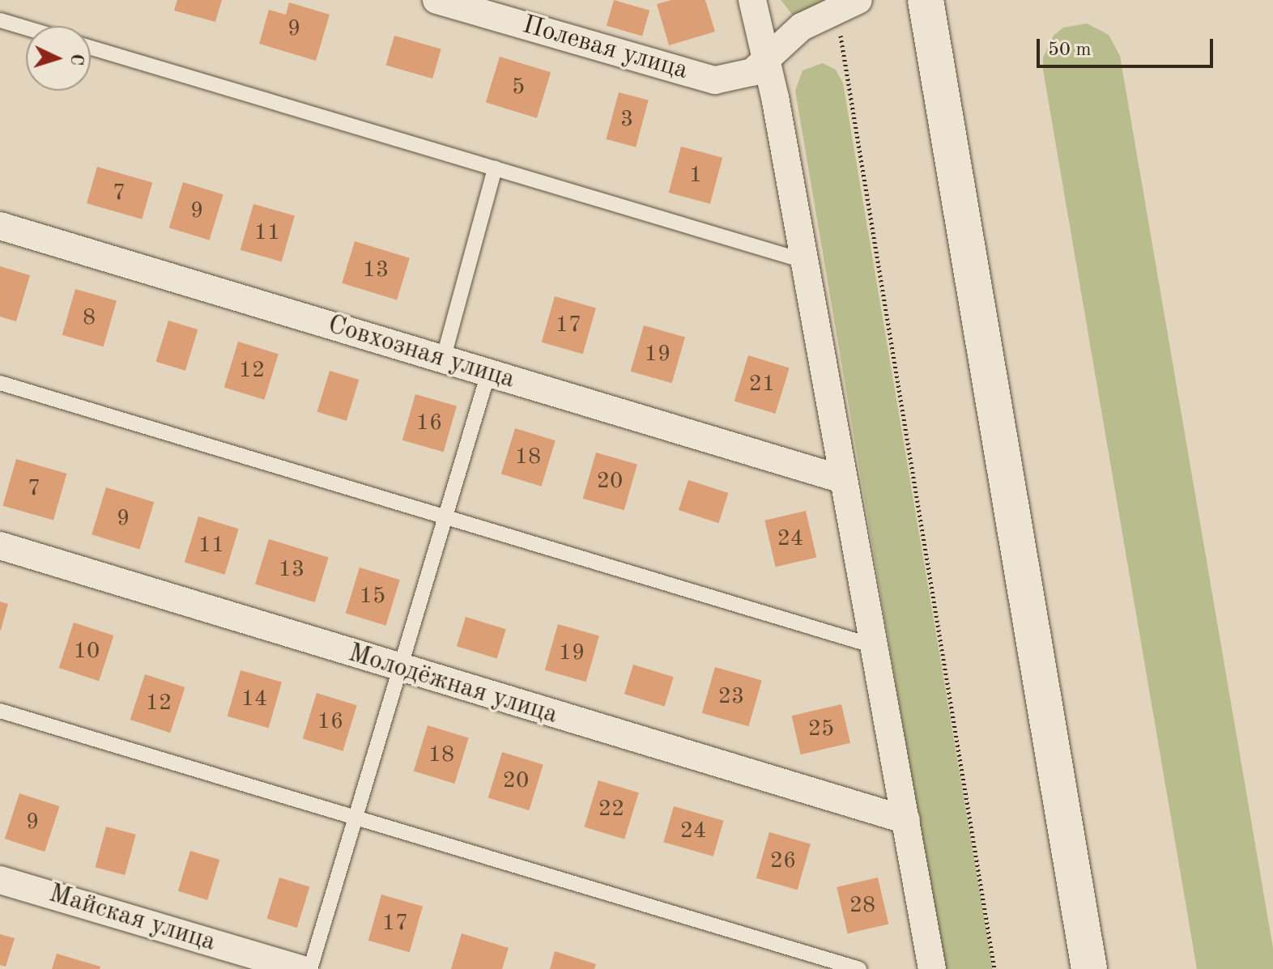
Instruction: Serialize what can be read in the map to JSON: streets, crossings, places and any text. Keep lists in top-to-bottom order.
{
  "streets": {
    "street": [
      "Полевая улица",
      "Совхозная улица",
      "Молодёжная улица",
      "Майская улица"
    ]
  },
  "house_numbers": [
    "9",
    "5",
    "3",
    "1",
    "7",
    "9",
    "11",
    "13",
    "8",
    "17",
    "19",
    "12",
    "21",
    "16",
    "18",
    "20",
    "7",
    "9",
    "24",
    "11",
    "13",
    "15",
    "10",
    "19",
    "23",
    "14",
    "12",
    "16",
    "25",
    "18",
    "20",
    "22",
    "9",
    "24",
    "26",
    "28",
    "17"
  ],
  "scale_bar": "50 m",
  "north": "right"
}
